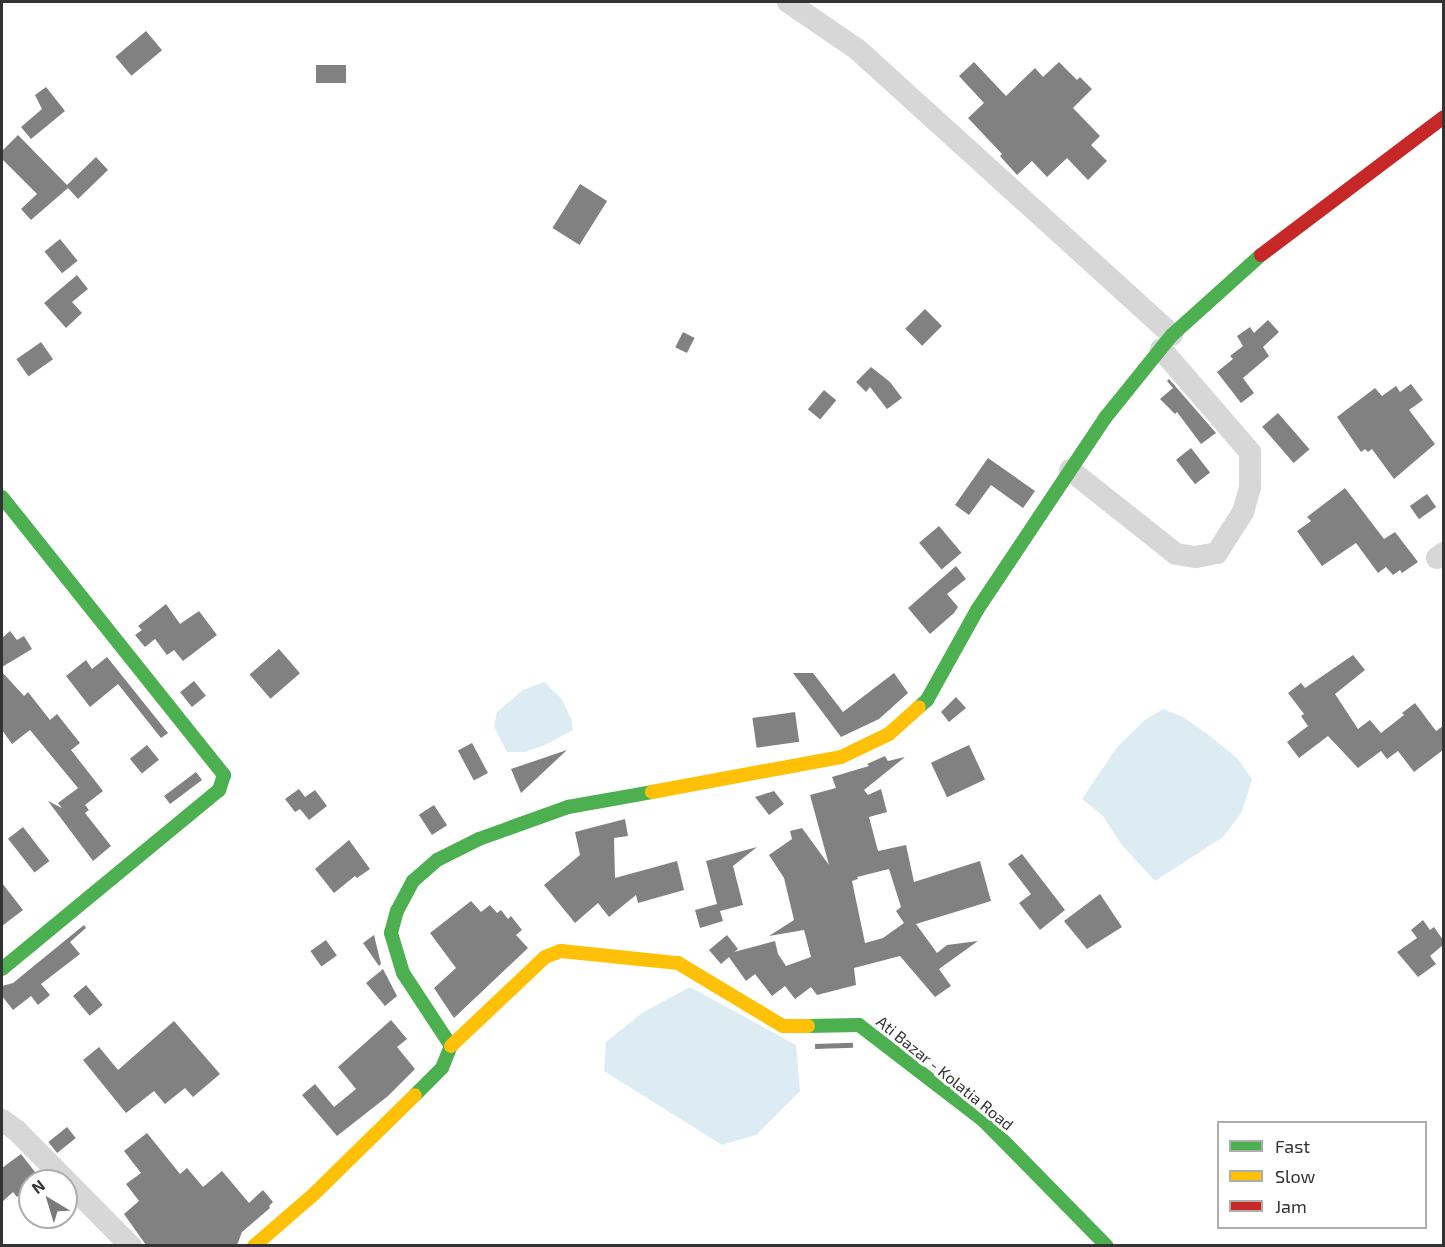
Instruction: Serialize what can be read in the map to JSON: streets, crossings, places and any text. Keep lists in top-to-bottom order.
{
  "streets": {
    "main road": ["Ati Bazar - Kolatia Road"]
  },
  "legend": ["Fast", "Slow", "Jam"],
  "north": "top left"
}
